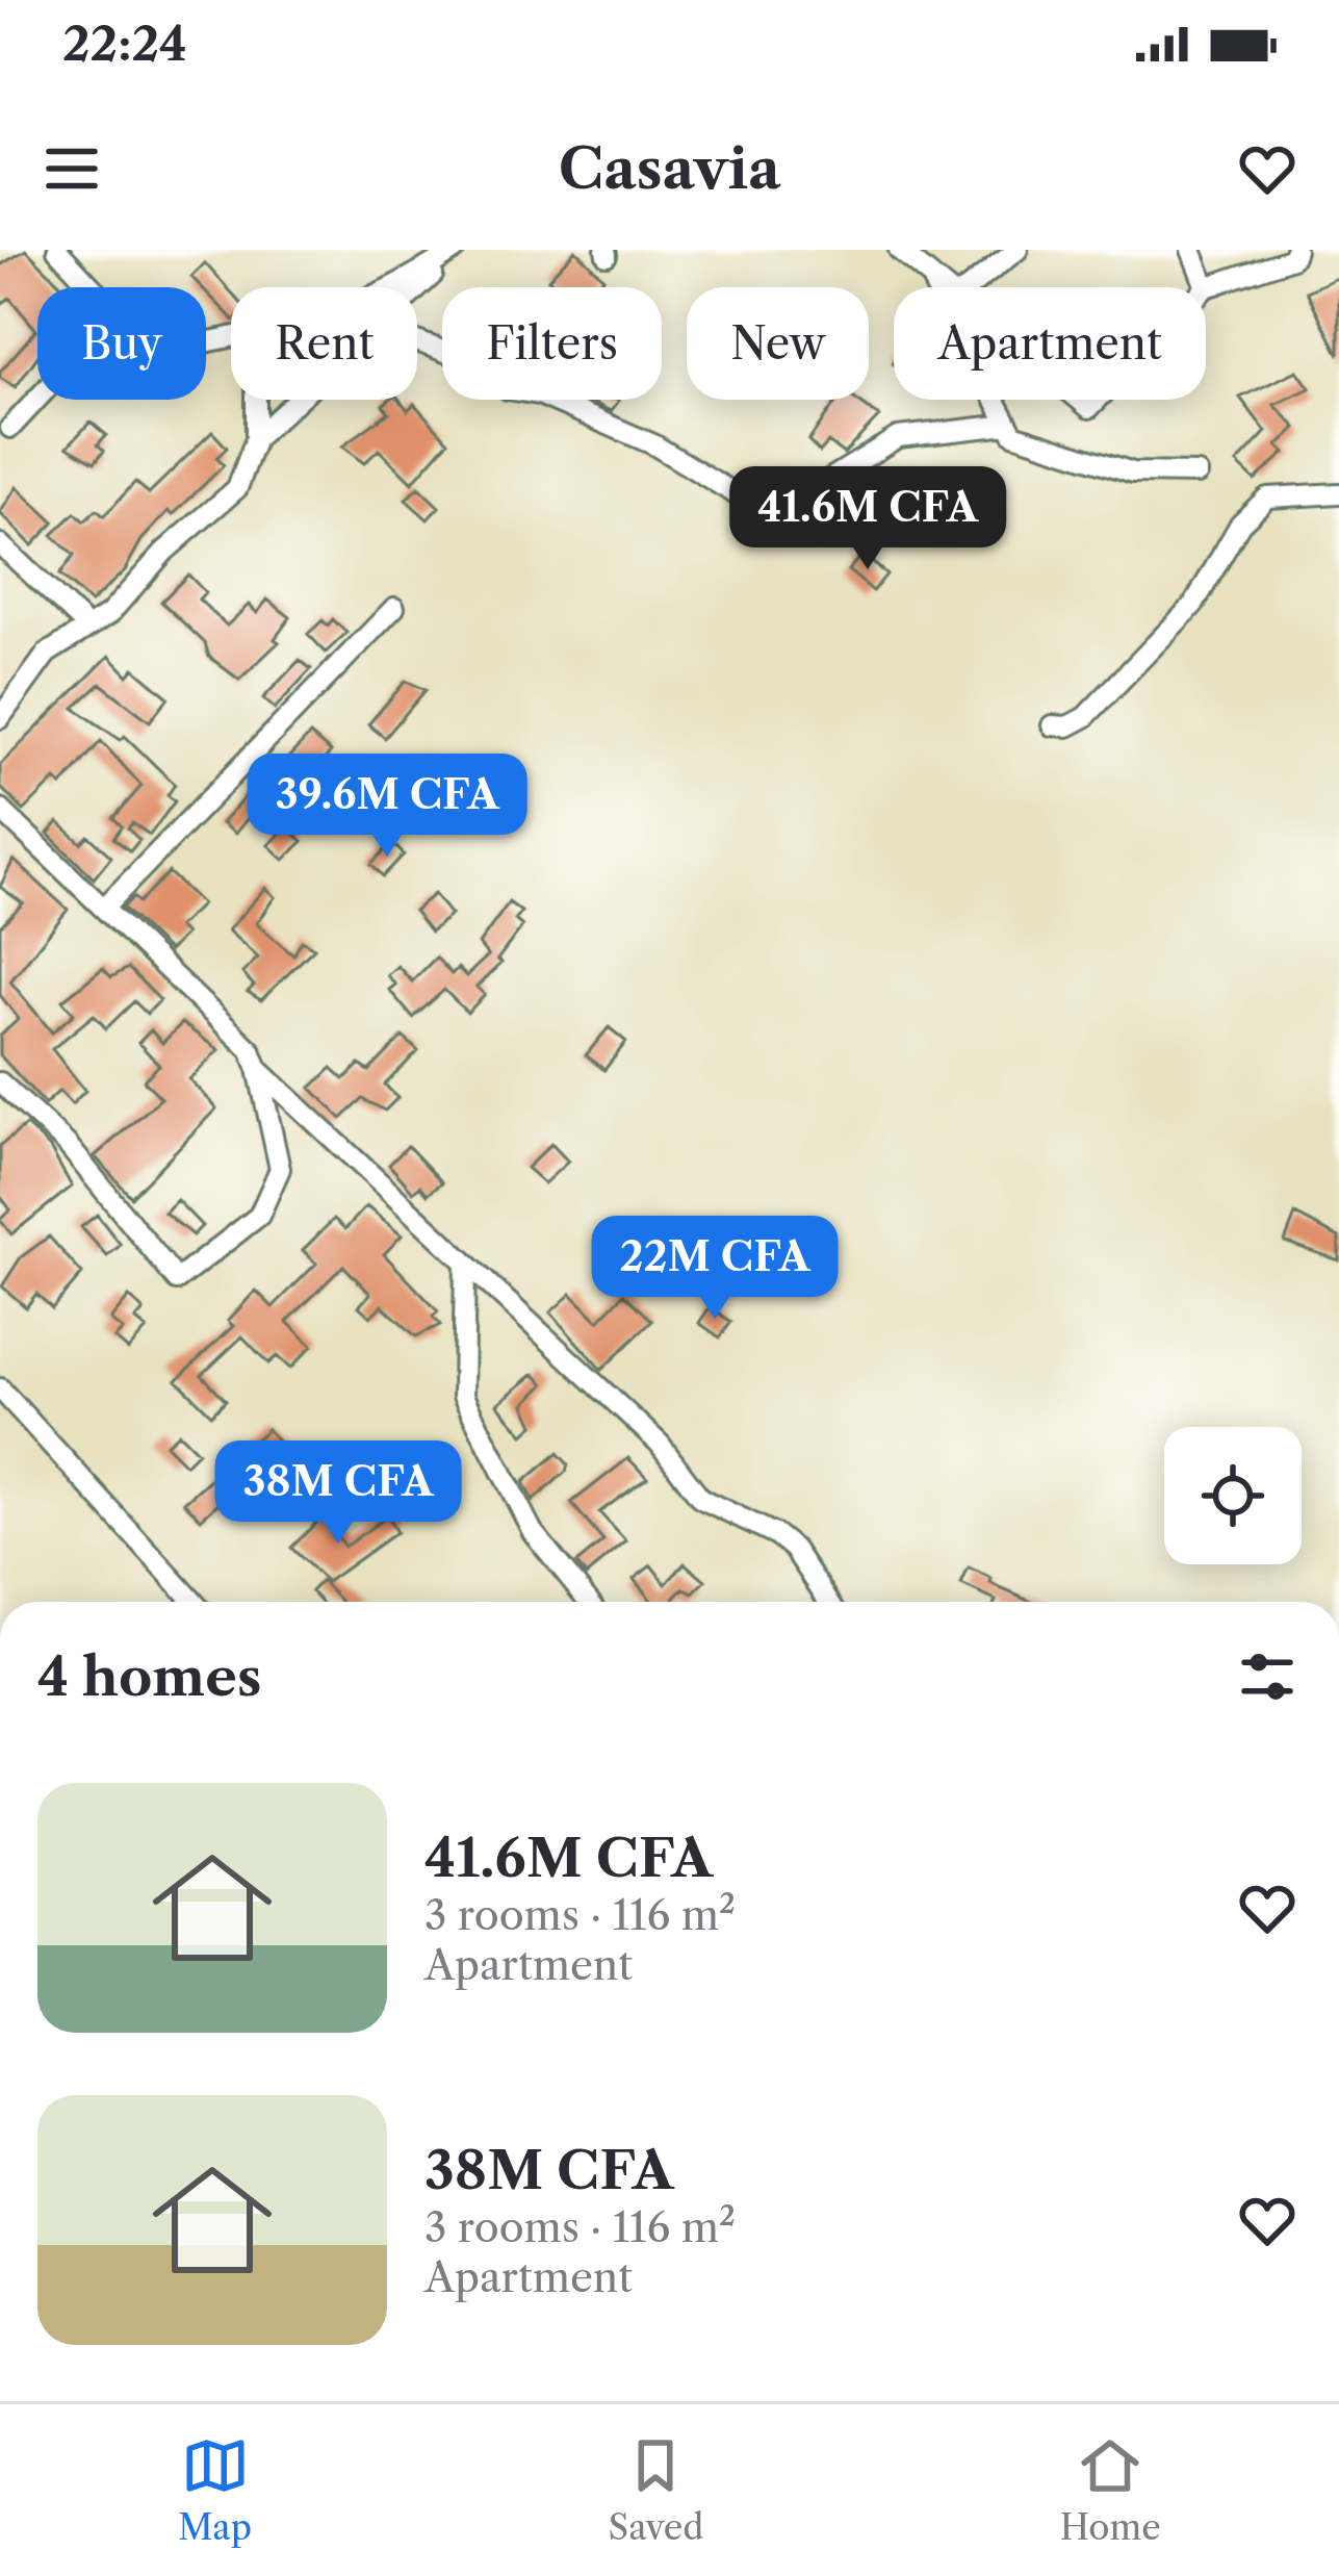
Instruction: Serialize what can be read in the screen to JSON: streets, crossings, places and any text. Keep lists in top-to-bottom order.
{
  "page": {
    "status": "22:24",
    "header": "Casavia",
    "chip": [
      "Buy",
      "Rent",
      "Filters",
      "New",
      "Apartment"
    ],
    "price": [
      "41.6M CFA",
      "39.6M CFA",
      "22M CFA",
      "38M CFA"
    ],
    "heading": "4 homes",
    "list": [
      {
        "name": "41.6M CFA",
        "note": "3 rooms · 116 m² · Apartment"
      },
      {
        "name": "38M CFA",
        "note": "3 rooms · 116 m² · Apartment"
      }
    ],
    "tabs": ["Map", "Saved", "Home"]
  }
}
